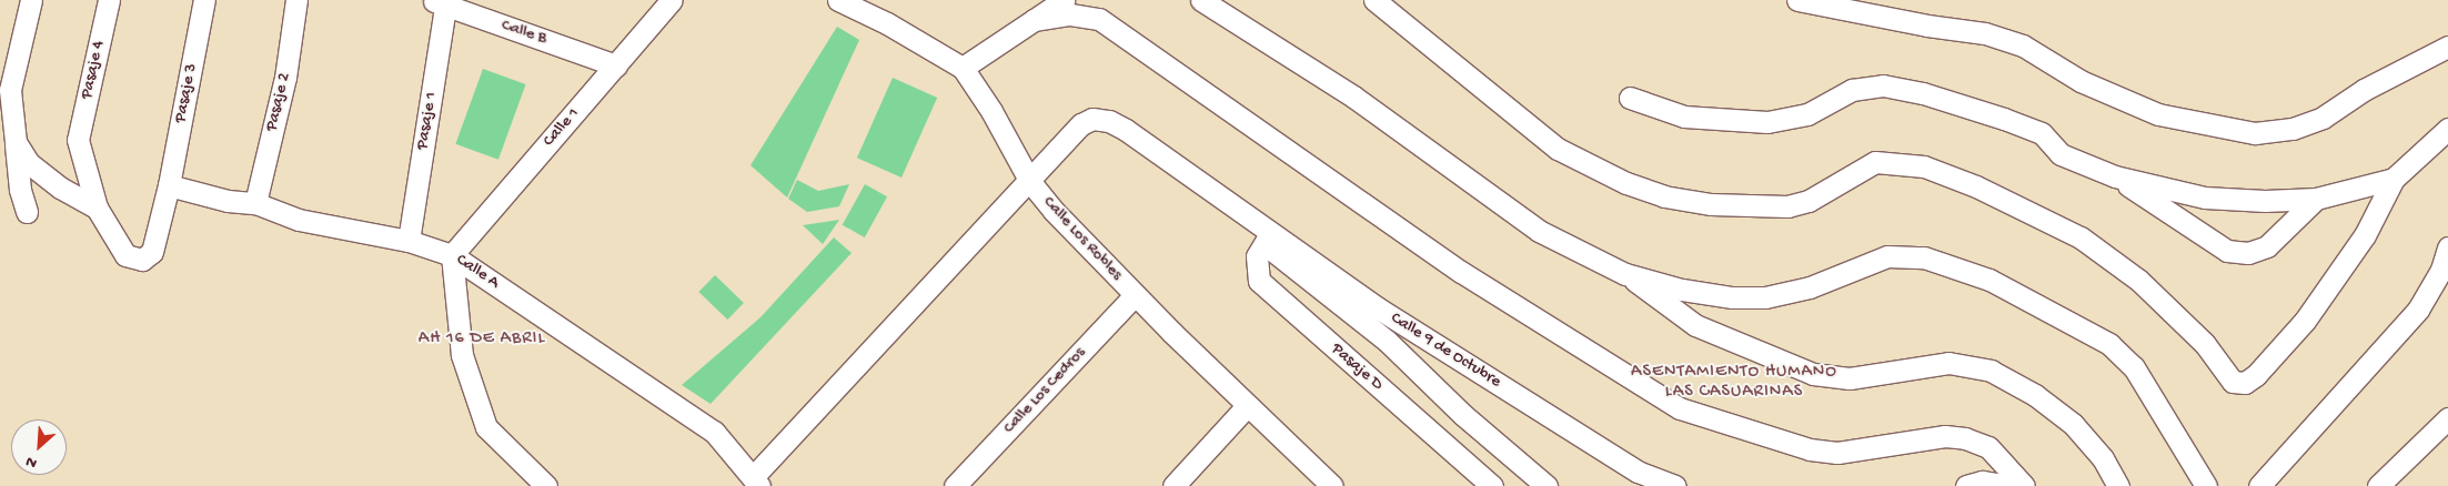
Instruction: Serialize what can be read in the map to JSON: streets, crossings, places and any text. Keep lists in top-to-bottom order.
{
  "streets": {
    "street": [
      "Calle B",
      "Pasaje 4",
      "Pasaje 3",
      "Pasaje 2",
      "Pasaje 1",
      "Calle 1",
      "Calle Los Robles",
      "Calle A",
      "Calle 9 de Octubre",
      "Pasaje D",
      "Calle Los Cedros"
    ]
  },
  "crossings": [
    ["Calle B", "Pasaje 1"],
    ["Calle B", "Calle 1"],
    ["Pasaje 3", "Calle A"],
    ["Pasaje 2", "Calle A"],
    ["Pasaje 1", "Calle A"],
    ["Calle 1", "Calle A"],
    ["Calle Los Robles", "Calle 9 de Octubre"],
    ["Calle Los Robles", "Calle Los Cedros"],
    ["Calle 9 de Octubre", "Pasaje D"]
  ],
  "districts": ["AH 16 DE ABRIL", "ASENTAMIENTO HUMANO LAS CASUARINAS"],
  "north": "bottom left"
}
